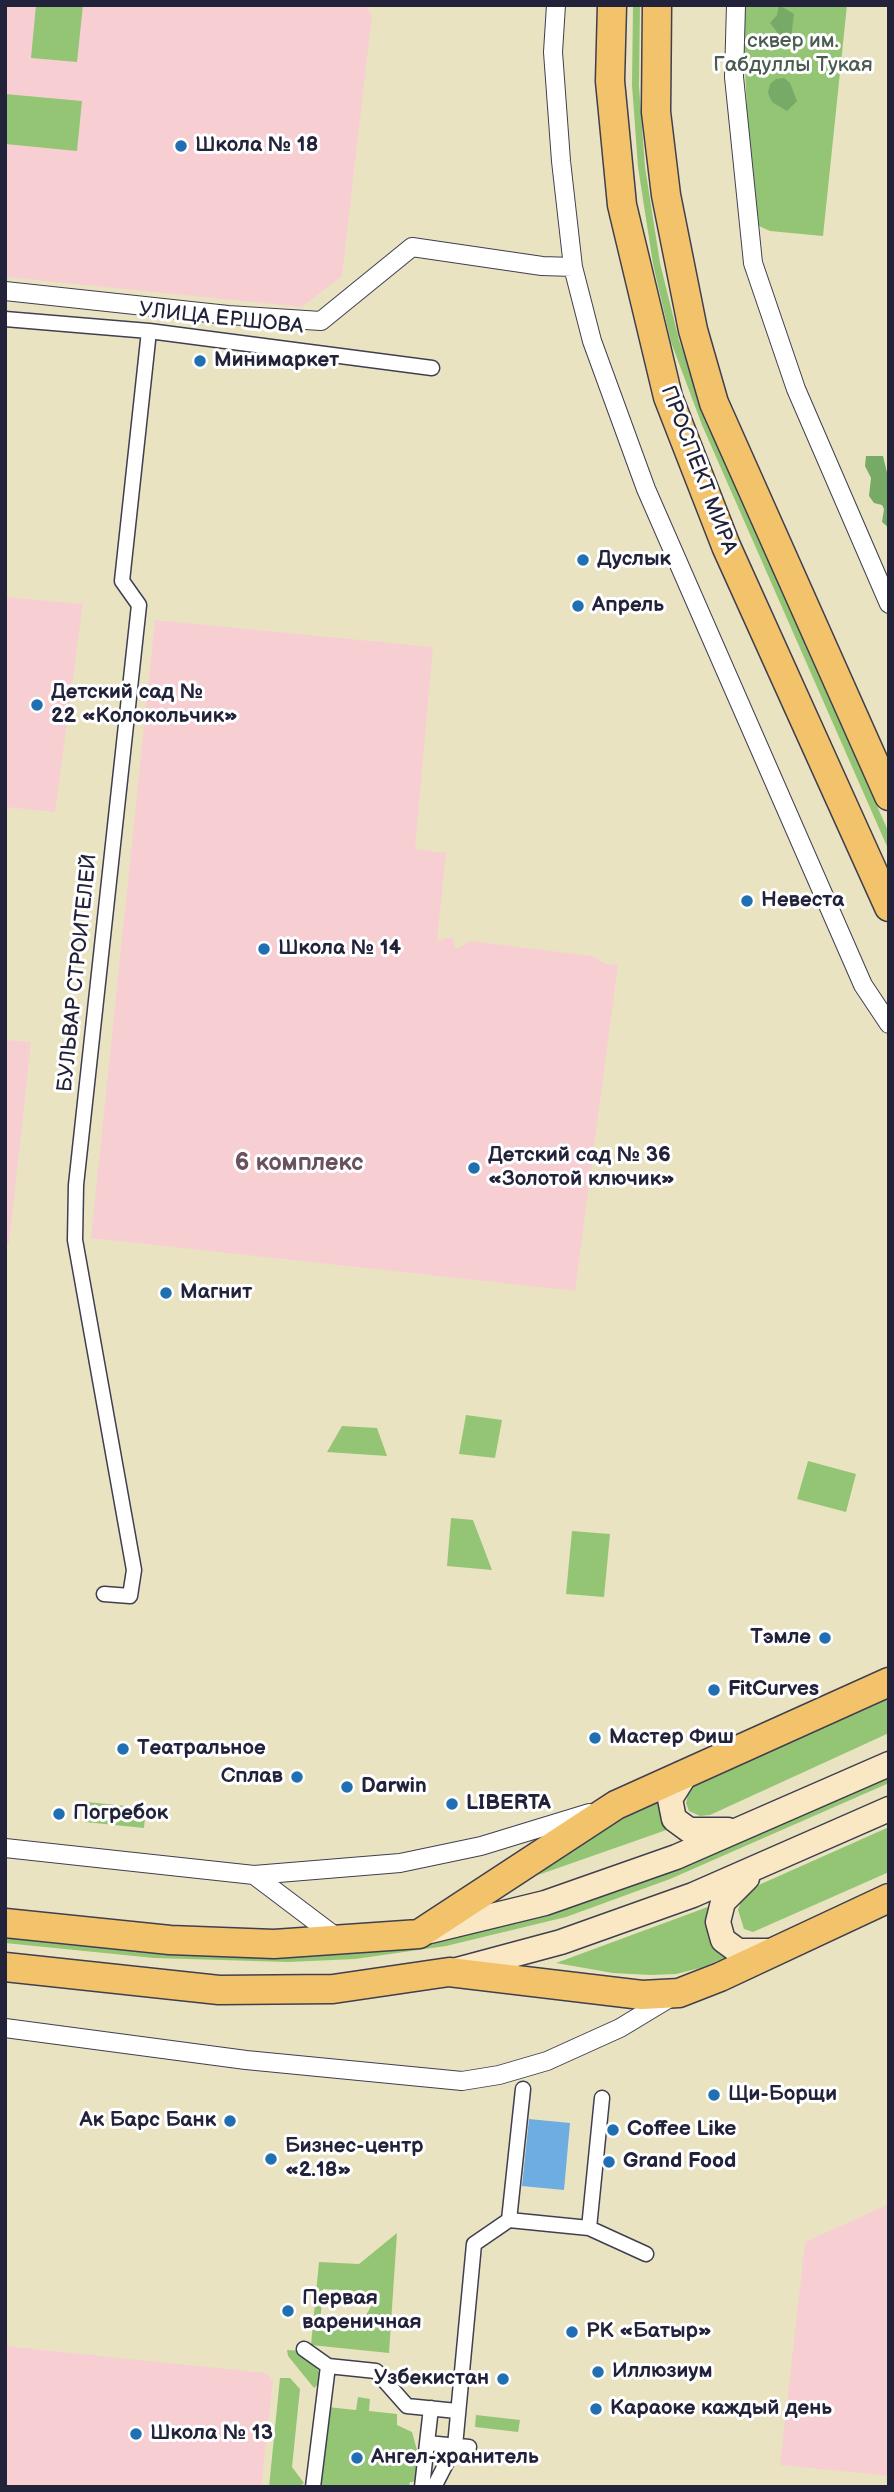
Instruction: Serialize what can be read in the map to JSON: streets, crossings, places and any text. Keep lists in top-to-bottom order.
{
  "streets": {
    "main road": ["ПРОСПЕКТ МИРА"],
    "street": ["УЛИЦА ЕРШОВА", "БУЛЬВАР СТРОИТЕЛЕЙ"]
  },
  "crossings": [
    ["УЛИЦА ЕРШОВА", "БУЛЬВАР СТРОИТЕЛЕЙ"]
  ],
  "districts": ["6 комплекс"],
  "parks": ["сквер им. Габдуллы Тукая"],
  "places": [
    "Школа № 18",
    "Минимаркет",
    "Дуслык",
    "Апрель",
    "Детский сад № 22 «Колокольчик»",
    "Невеста",
    "Школа № 14",
    "Детский сад № 36 «Золотой ключик»",
    "Магнит",
    "Тэмле",
    "FitCurves",
    "Мастер Фиш",
    "Театральное",
    "Сплав",
    "Darwin",
    "LIBERTA",
    "Погребок",
    "Щи-Борщи",
    "Ак Барс Банк",
    "Coffee Like",
    "Бизнес-центр «2.18»",
    "Grand Food",
    "Первая вареничная",
    "РК «Батыр»",
    "Иллюзиум",
    "Узбекистан",
    "Караоке каждый день",
    "Школа № 13",
    "Ангел-хранитель"
  ]
}
